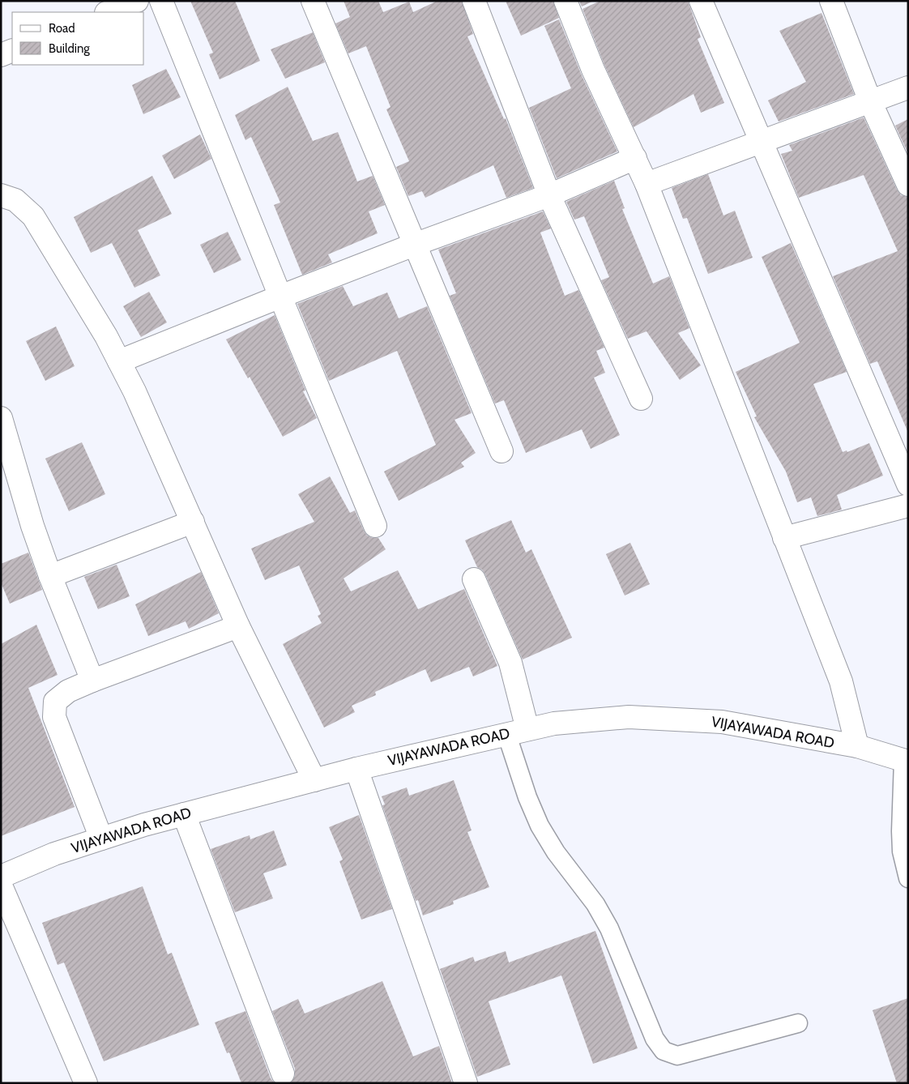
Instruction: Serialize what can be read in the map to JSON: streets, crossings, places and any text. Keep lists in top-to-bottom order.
{
  "streets": {
    "street": ["VIJAYAWADA ROAD"]
  },
  "legend": ["Road", "Building"]
}
